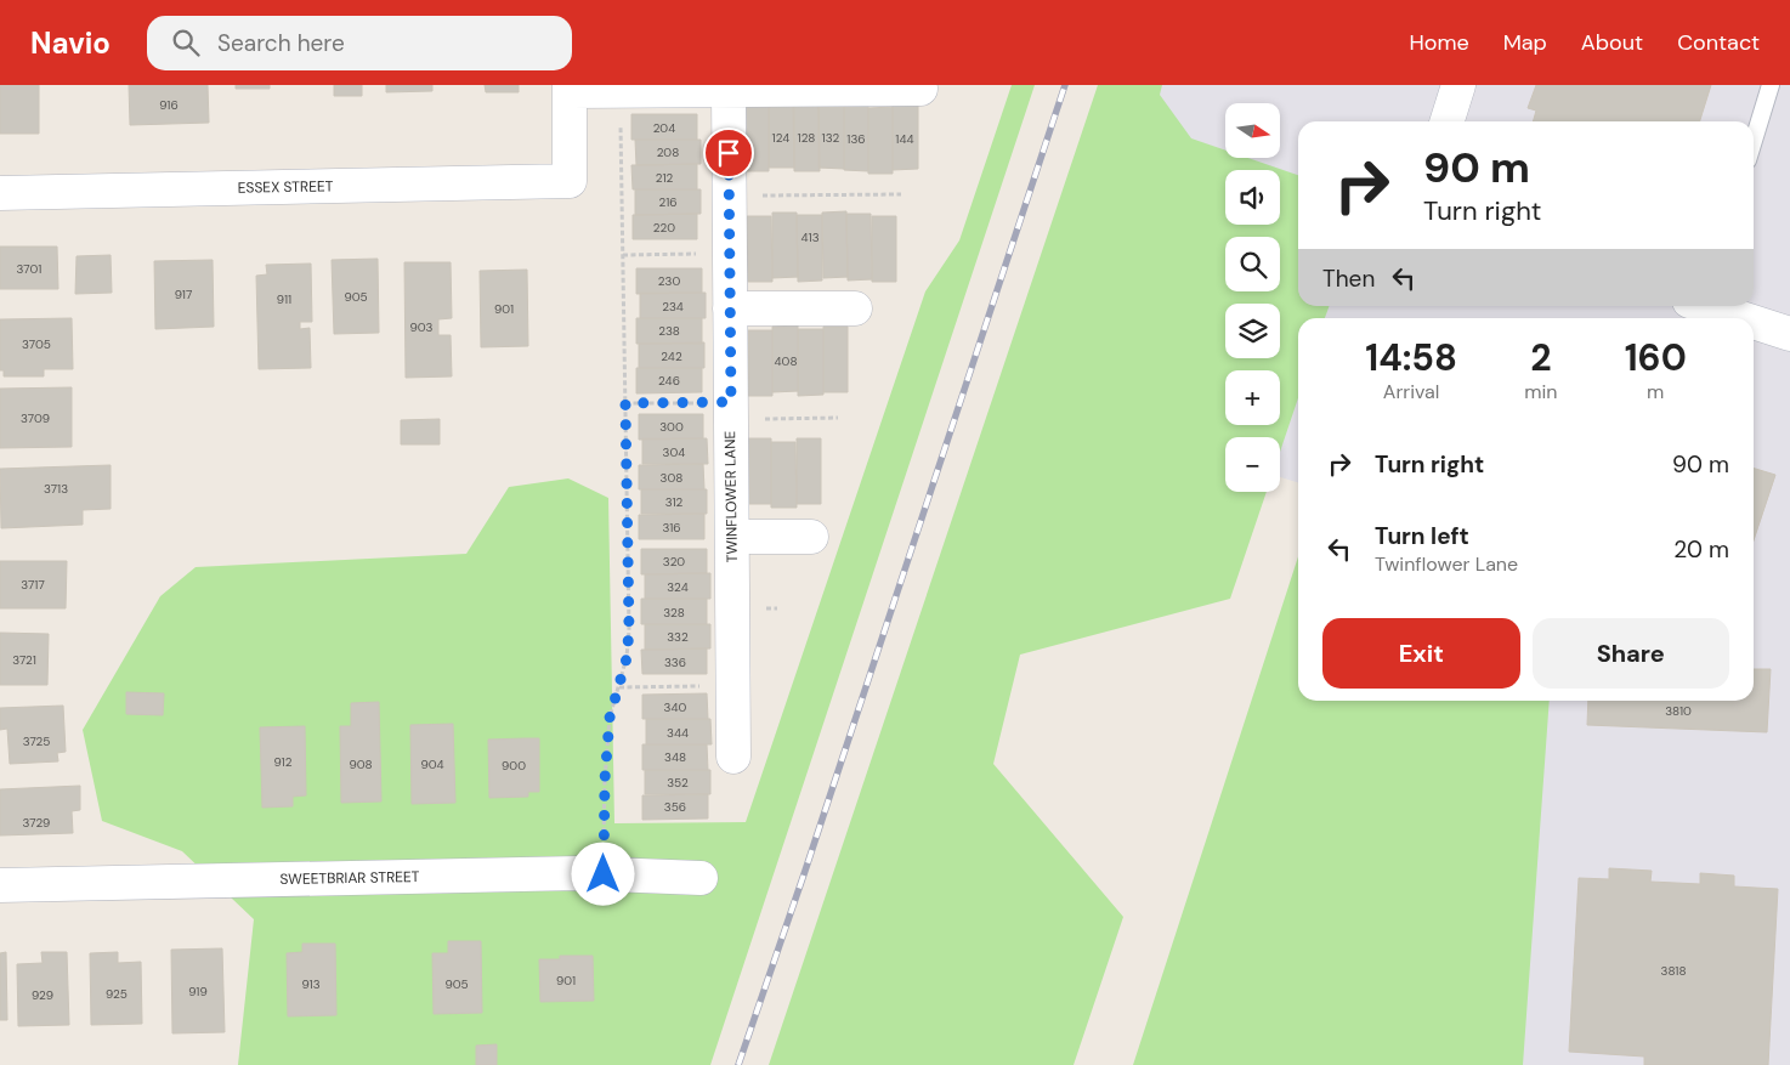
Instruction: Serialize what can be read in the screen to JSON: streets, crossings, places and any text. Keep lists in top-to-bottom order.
{
  "streets": {
    "street": ["ESSEX STREET", "TWINFLOWER LANE", "SWEETBRIAR STREET"]
  },
  "house_numbers": [
    "916",
    "204",
    "124",
    "128",
    "132",
    "136",
    "144",
    "208",
    "212",
    "216",
    "220",
    "413",
    "3701",
    "230",
    "917",
    "905",
    "911",
    "234",
    "901",
    "903",
    "238",
    "3705",
    "242",
    "408",
    "246",
    "3709",
    "300",
    "304",
    "308",
    "3713",
    "312",
    "316",
    "320",
    "3717",
    "324",
    "328",
    "332",
    "3721",
    "336",
    "340",
    "3810",
    "344",
    "3725",
    "348",
    "912",
    "908",
    "904",
    "900",
    "352",
    "356",
    "3729",
    "3818",
    "901",
    "913",
    "905",
    "919",
    "925",
    "929"
  ],
  "north": "right",
  "page": {
    "header": "Navio",
    "search": "Search here",
    "nav": [
      "Home",
      "Map",
      "About",
      "Contact"
    ],
    "map_buttons": ["+", "−"],
    "turn": ["90 m", "Turn right"],
    "then": "Then",
    "eta": [
      "14:58",
      "Arrival",
      "2",
      "min",
      "160",
      "m"
    ],
    "list": [
      {
        "name": "Turn right",
        "value": "90 m"
      },
      {
        "name": "Turn left",
        "note": "Twinflower Lane",
        "value": "20 m"
      }
    ],
    "buttons": ["Exit", "Share"]
  }
}
